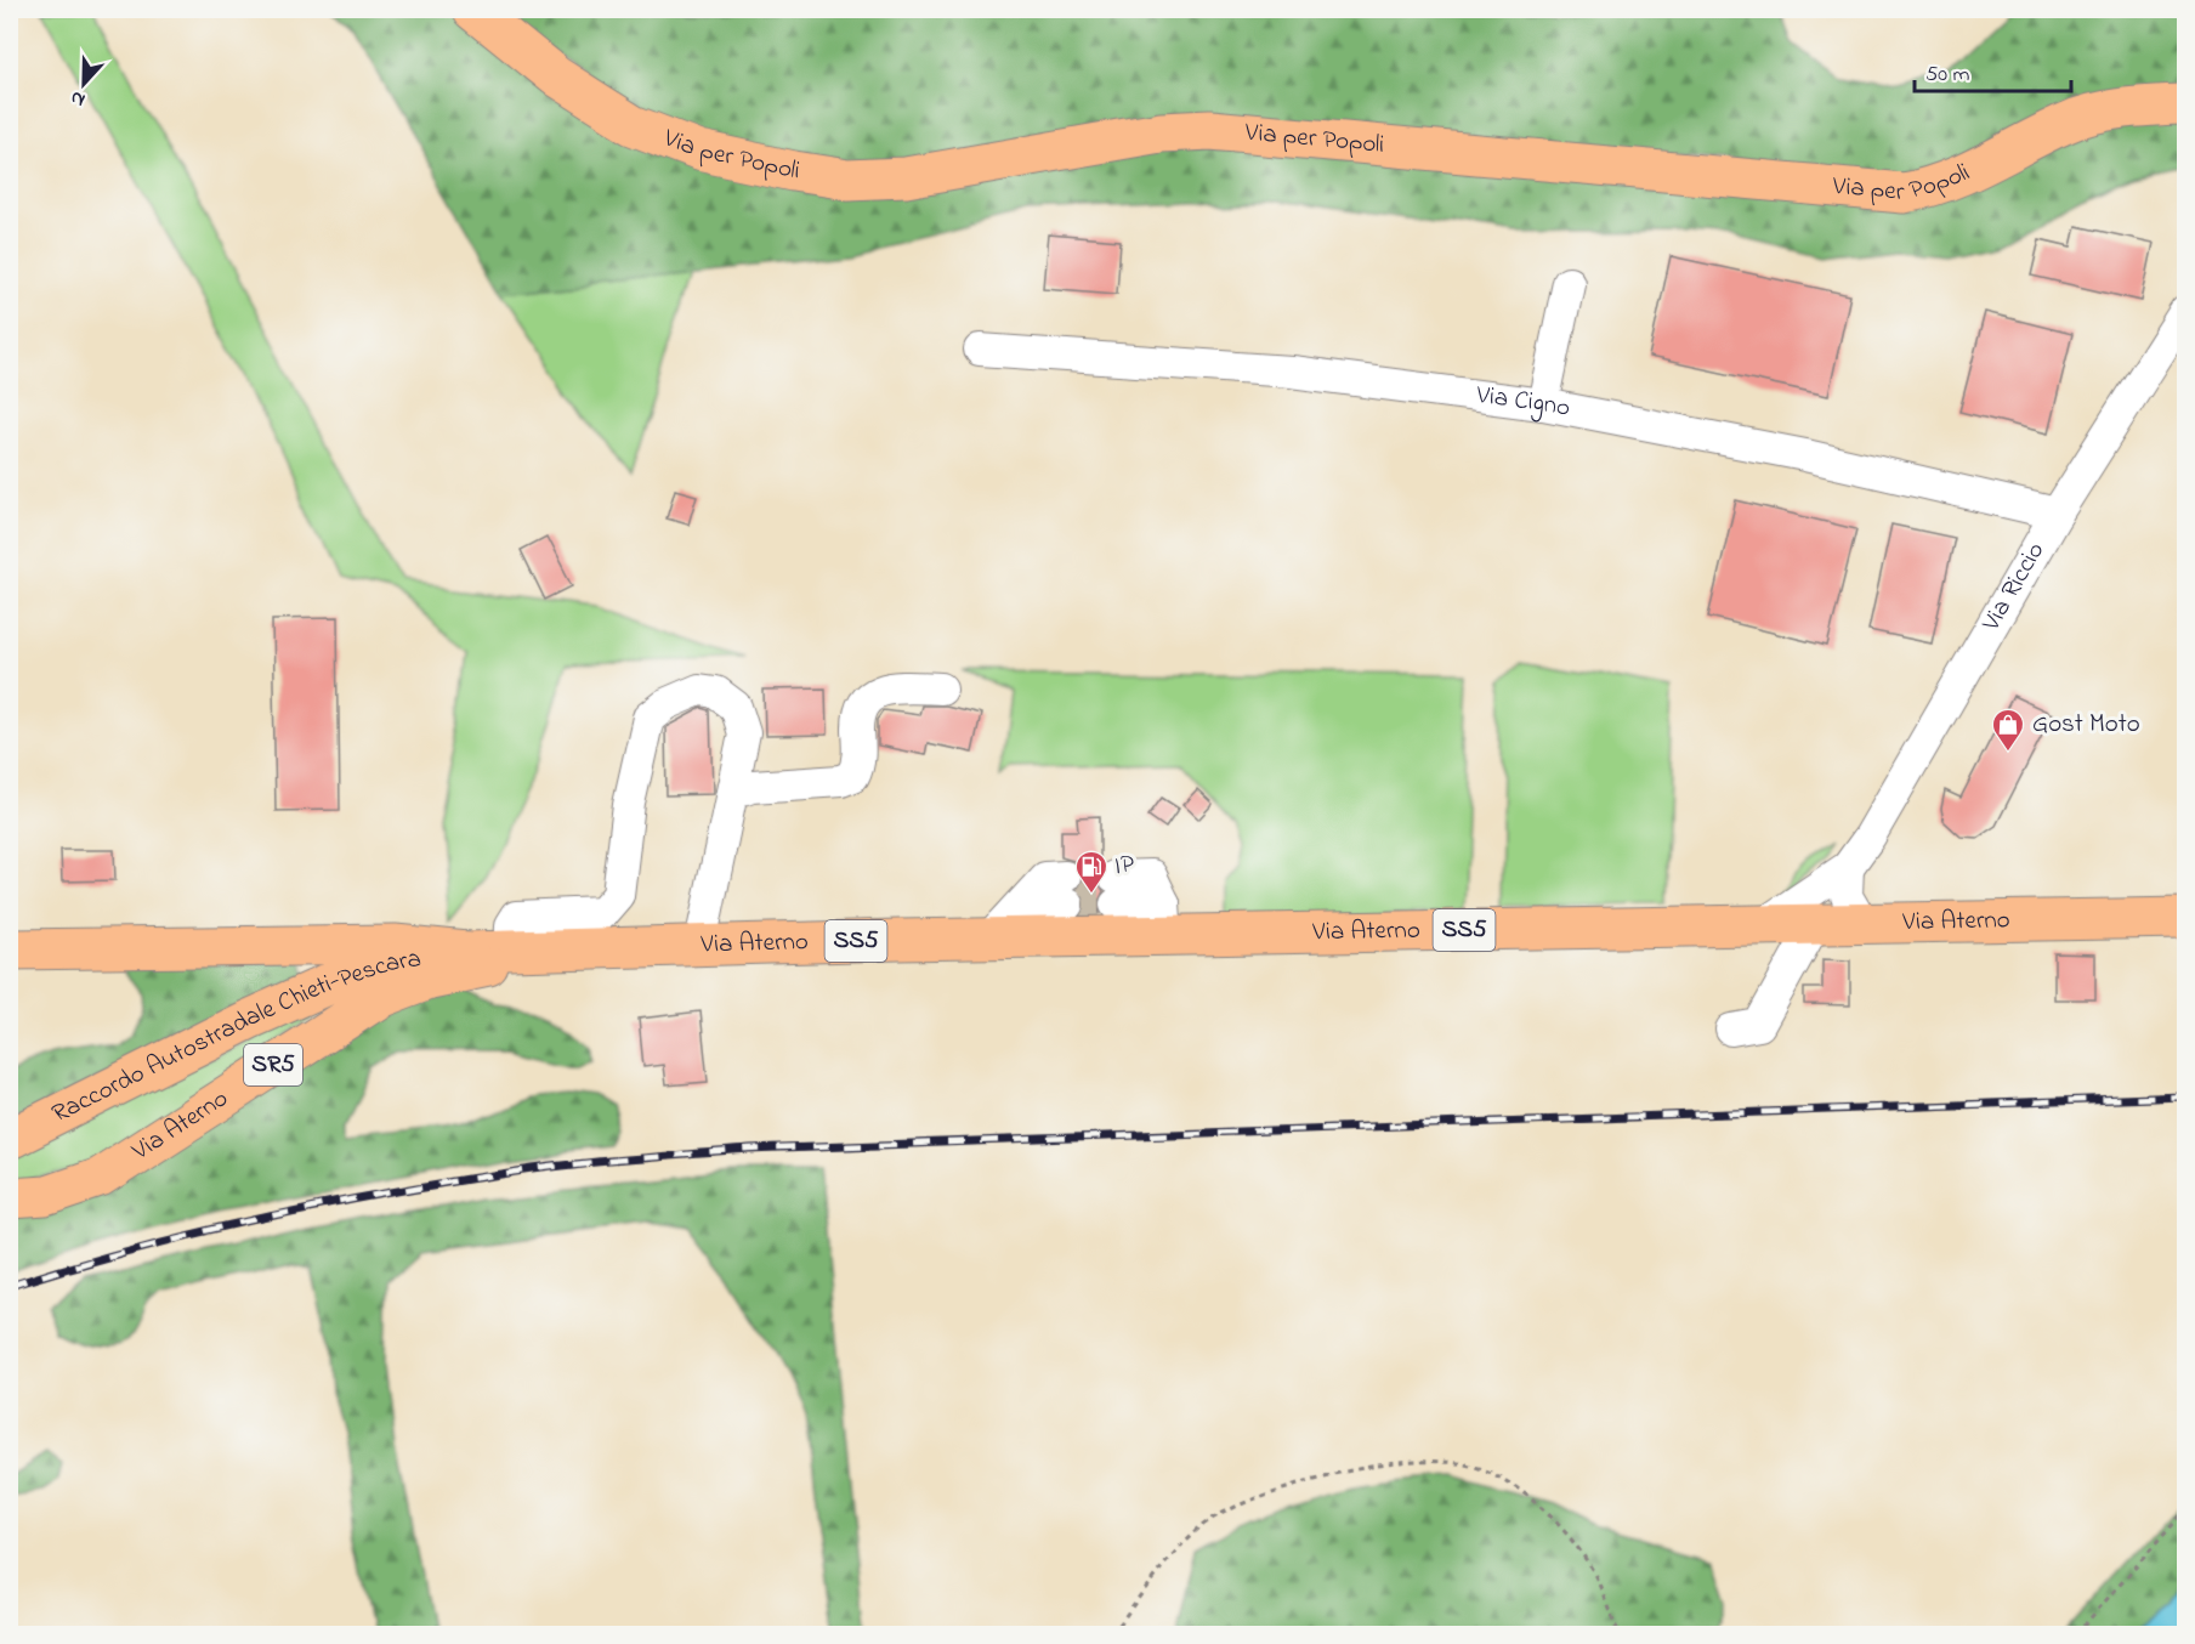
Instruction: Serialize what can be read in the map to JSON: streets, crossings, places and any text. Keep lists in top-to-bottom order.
{
  "streets": {
    "main road": [
      "Via per Popoli",
      "Via Aterno",
      "SS5",
      "Raccordo Autostradale Chieti-Pescara",
      "SR5"
    ],
    "lane": ["Via Cigno", "Via Riccio"]
  },
  "crossings": [
    ["Via Cigno", "Via Riccio"],
    ["Via Riccio", "Via Aterno"],
    ["Via Aterno", "Raccordo Autostradale Chieti-Pescara"]
  ],
  "places": {
    "shop": ["Gost Moto"],
    "fuel station": ["IP"]
  },
  "scale_bar": "50 m",
  "north": "bottom"
}
